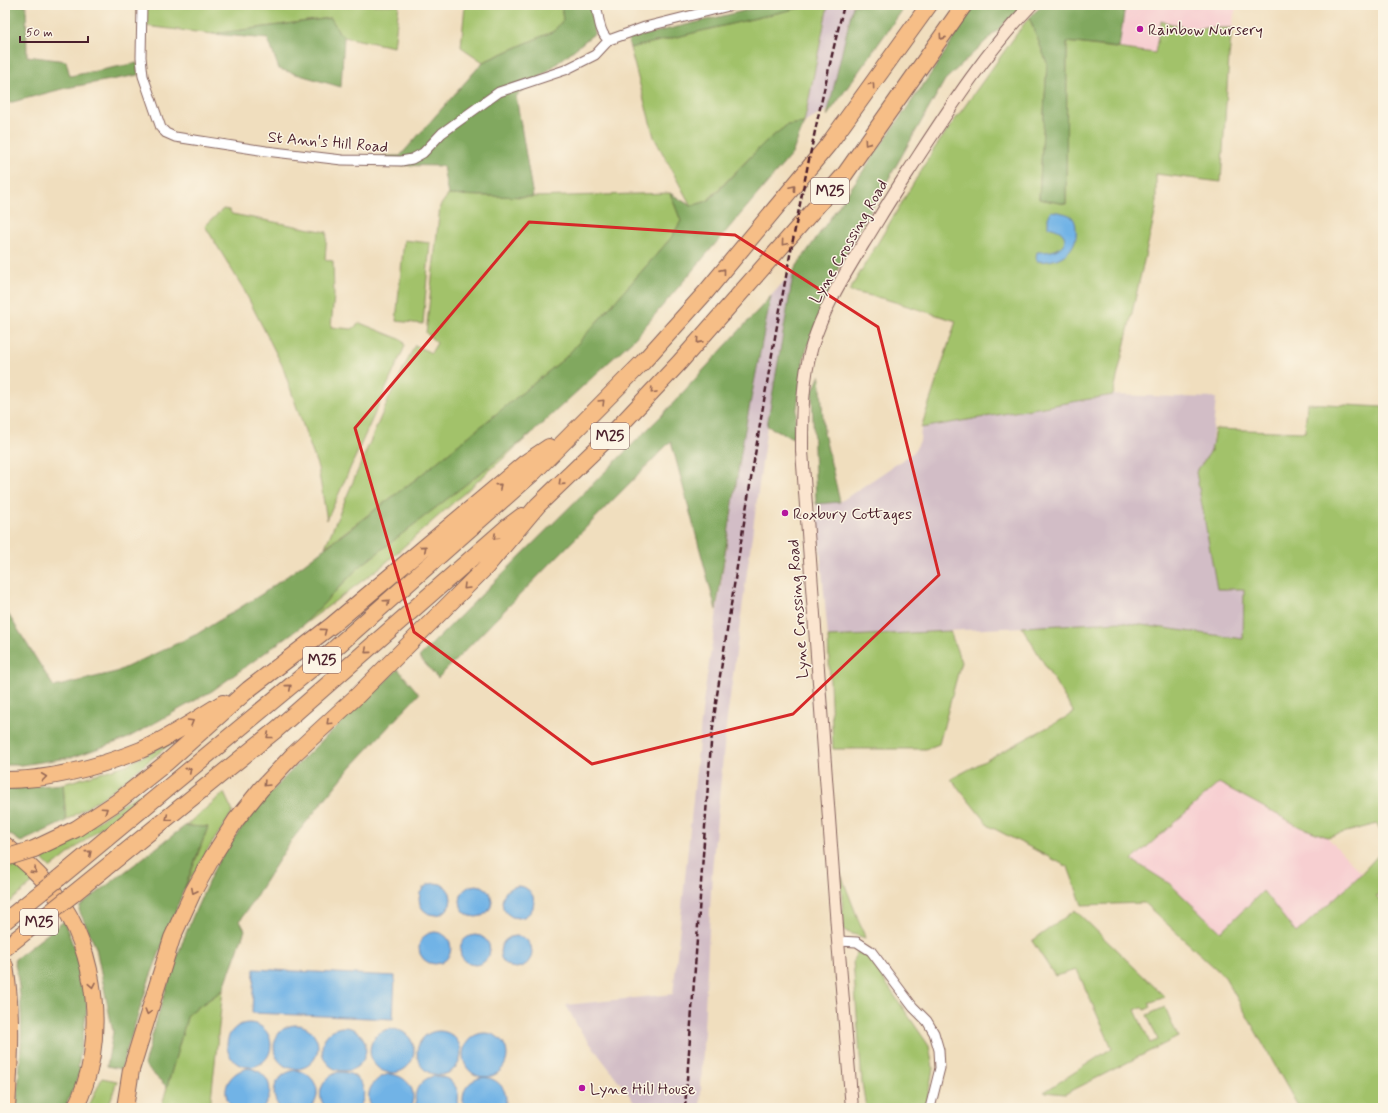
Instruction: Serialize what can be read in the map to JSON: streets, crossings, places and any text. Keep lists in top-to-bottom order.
{
  "streets": {
    "highway": ["M25"],
    "street": ["St Ann's Hill Road", "Lyne Crossing Road"]
  },
  "places": ["Rainbow Nursery", "Roxbury Cottages", "Lyne Hill House"],
  "scale_bar": "50 m"
}
